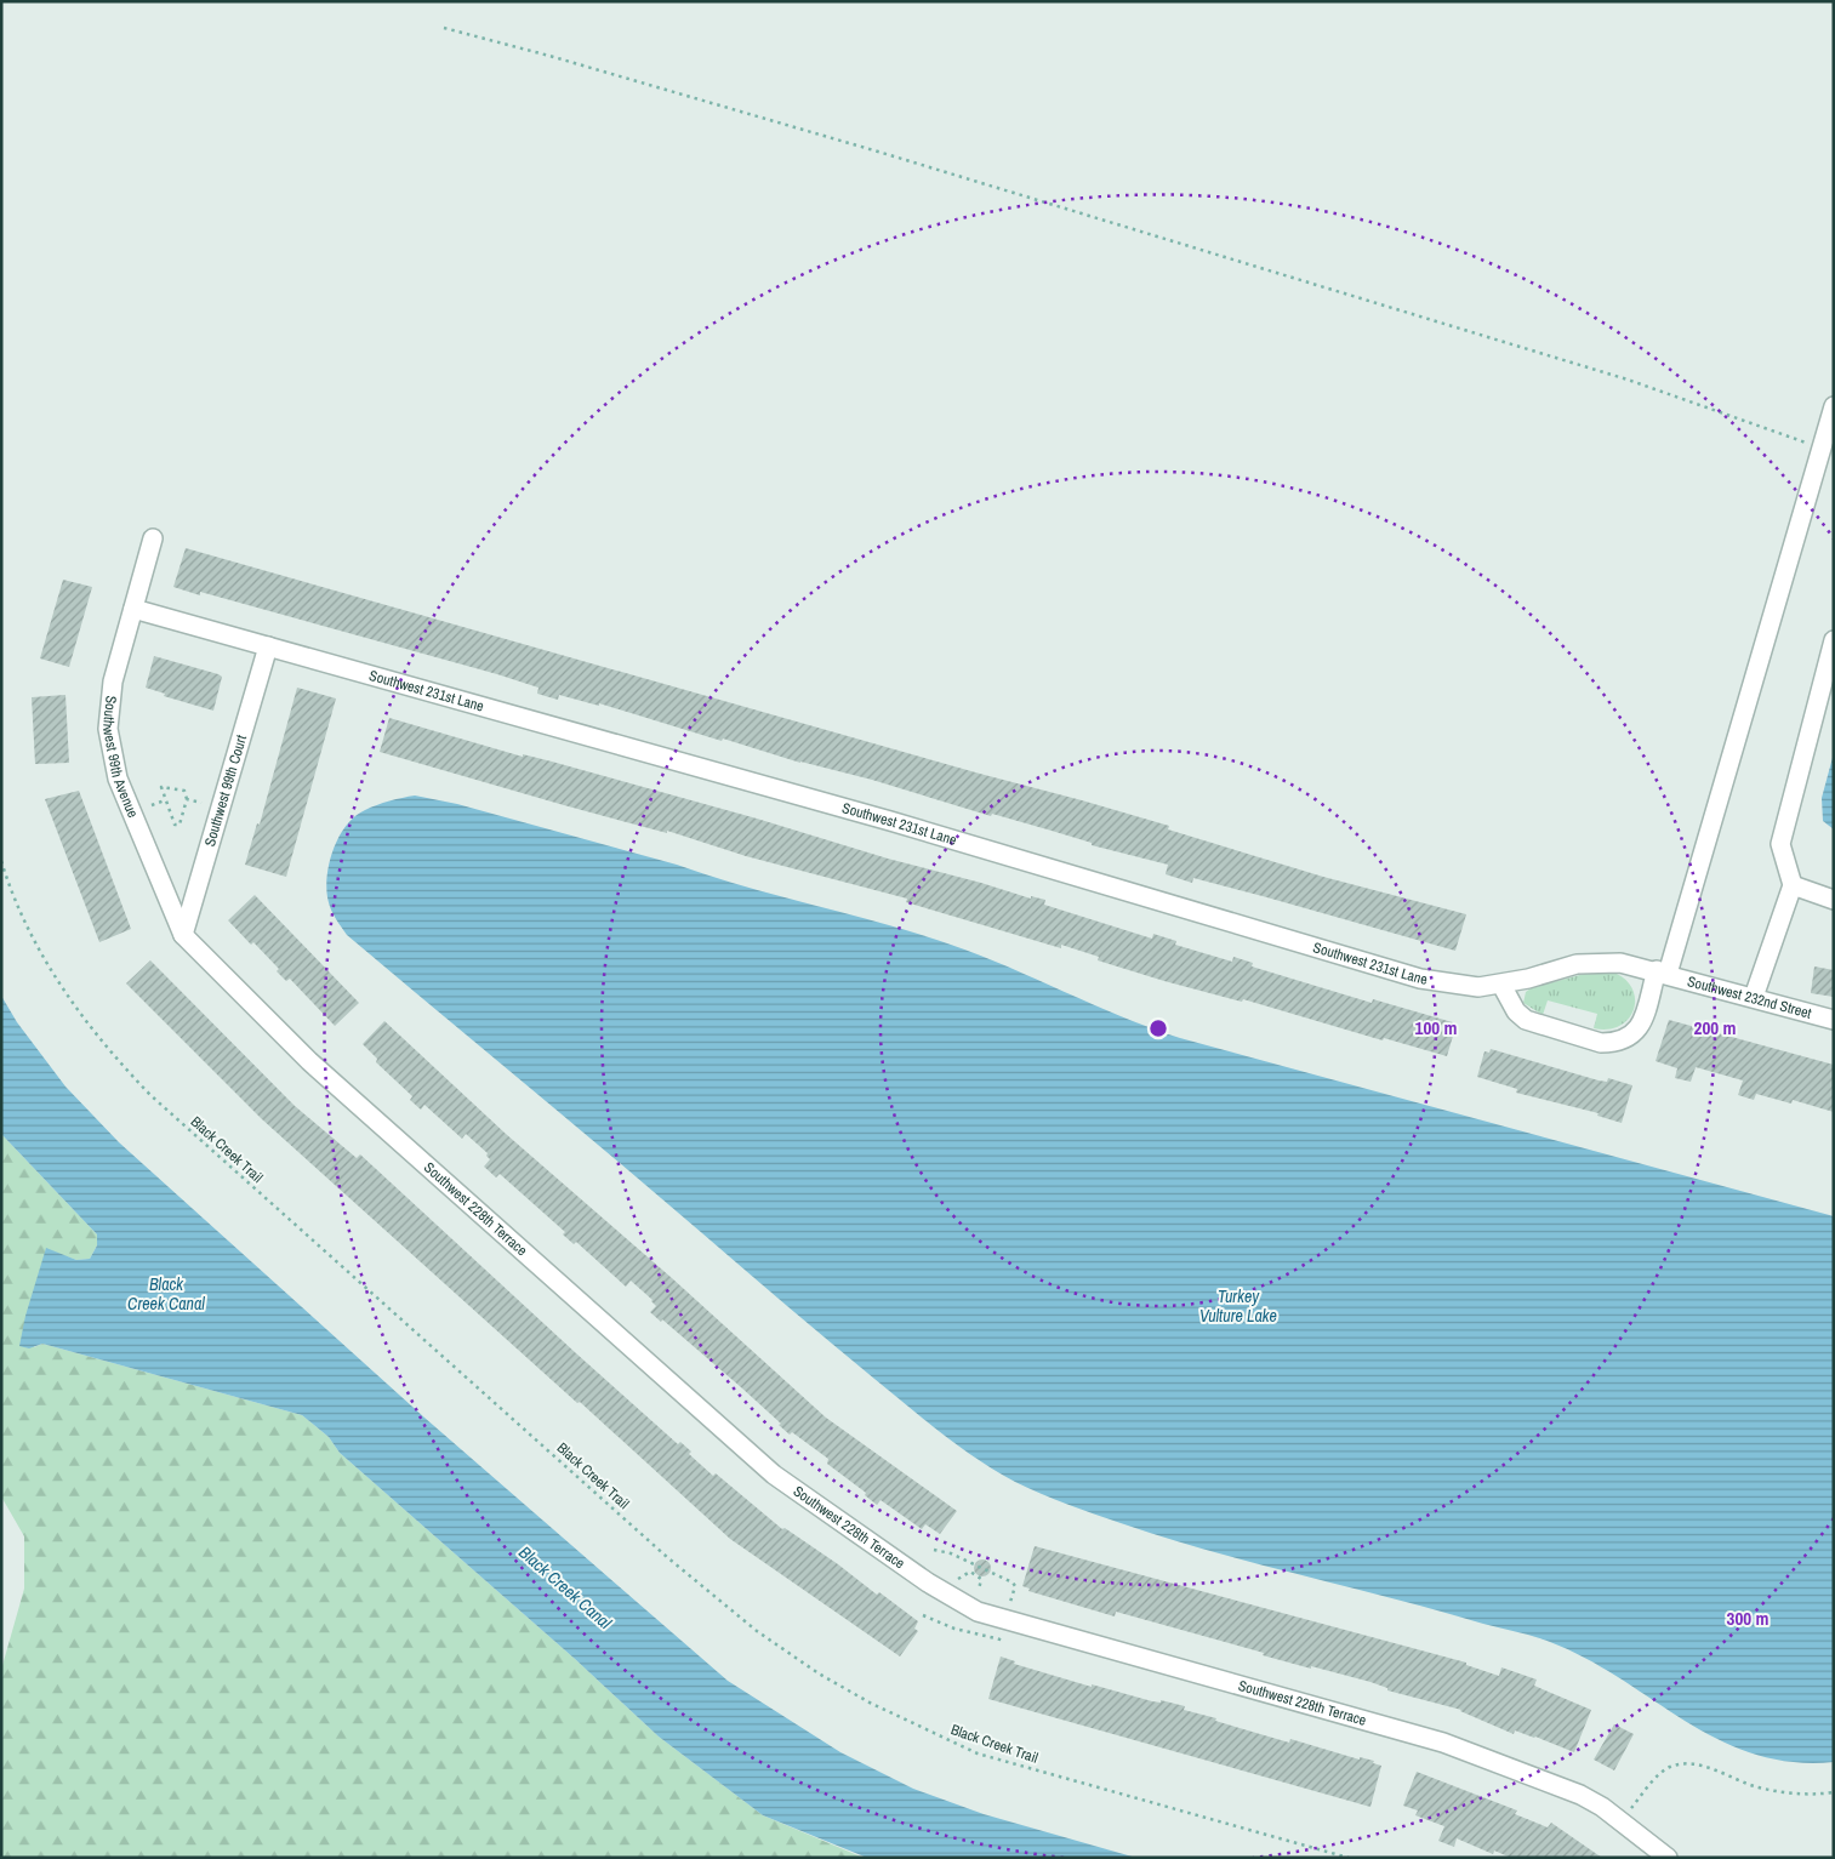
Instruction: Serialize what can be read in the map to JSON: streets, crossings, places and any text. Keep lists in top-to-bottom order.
{
  "streets": {
    "street": [
      "Southwest 231st Lane",
      "Southwest 99th Avenue",
      "Southwest 99th Court",
      "Southwest 232nd Street",
      "Southwest 228th Terrace"
    ],
    "path": ["Black Creek Trail"]
  },
  "crossings": [
    ["Southwest 231st Lane", "Southwest 99th Avenue"],
    ["Southwest 231st Lane", "Southwest 99th Court"],
    ["Southwest 231st Lane", "Southwest 232nd Street"],
    ["Southwest 99th Avenue", "Southwest 99th Court"],
    ["Southwest 99th Avenue", "Southwest 228th Terrace"],
    ["Southwest 99th Court", "Southwest 228th Terrace"]
  ],
  "water": ["Black Creek Canal", "Turkey Vulture Lake"],
  "rings": ["100 m", "200 m", "300 m"]
}
